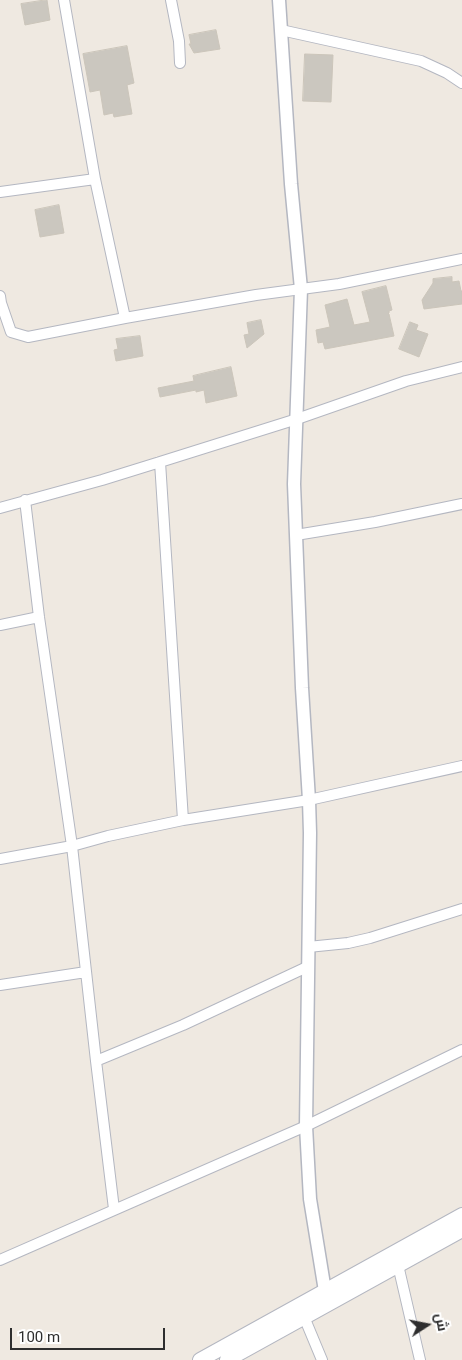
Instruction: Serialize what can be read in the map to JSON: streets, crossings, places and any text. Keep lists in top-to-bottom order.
{
  "scale_bar": "100 m",
  "north": "right"
}
